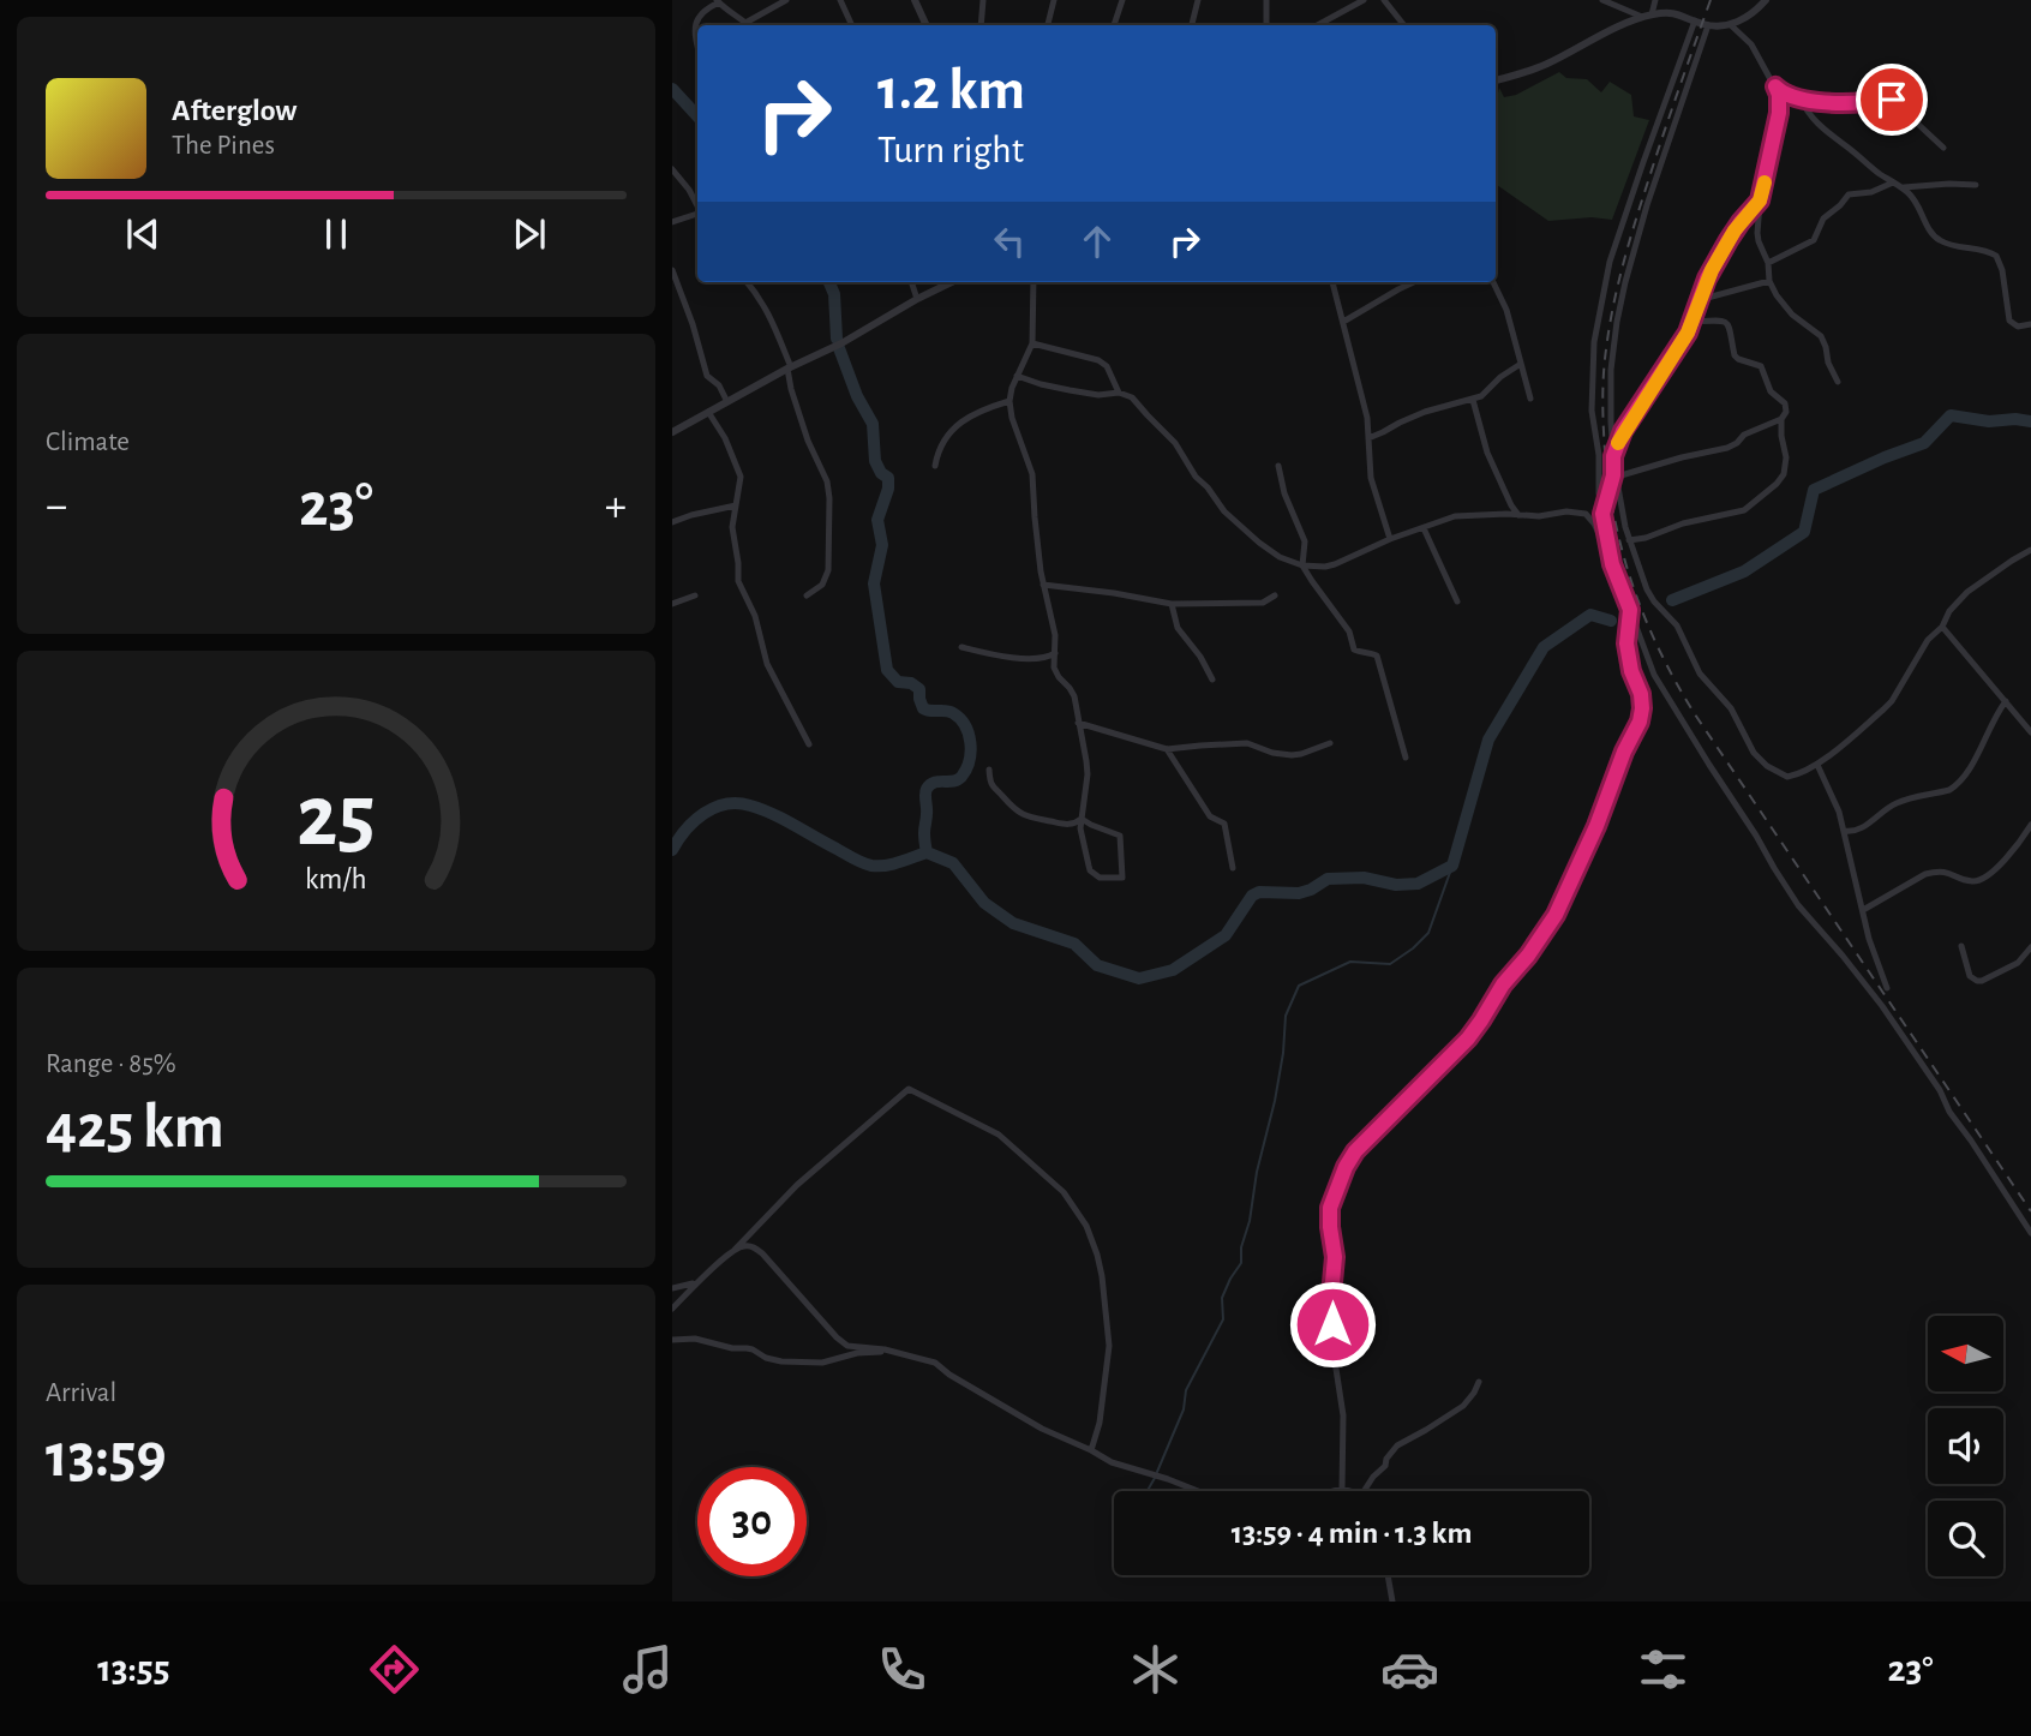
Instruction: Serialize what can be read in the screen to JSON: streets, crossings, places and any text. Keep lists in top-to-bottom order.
{
  "north": "left",
  "page": {
    "turn": ["1.2 km", "Turn right"],
    "song": ["Afterglow", "The Pines"],
    "tile": [
      "Climate",
      ["Range · 85%", "425 km"],
      ["Arrival", "13:59"]
    ],
    "heat": ["−", "23°", "+"],
    "limit": "30",
    "trip": "13:59 · 4 min · 1.3 km",
    "tabs": ["13:55", "23°"],
    "gauge": ["25", "km/h"]
  }
}
